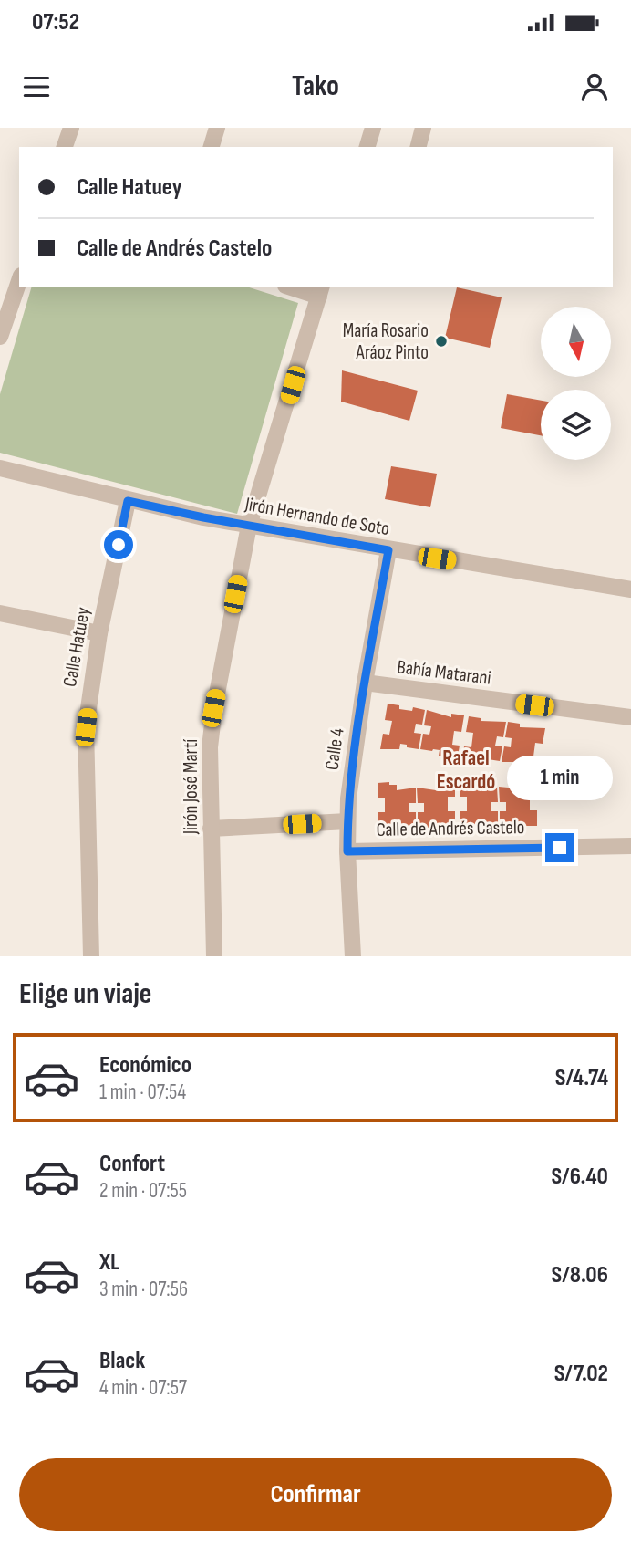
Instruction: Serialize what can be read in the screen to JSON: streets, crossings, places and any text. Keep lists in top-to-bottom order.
{
  "streets": {
    "street": [
      "Jirón Hernando de Soto",
      "Calle Hatuey",
      "Bahía Matarani",
      "Calle 4",
      "Jirón José Martí",
      "Calle de Andrés Castelo"
    ]
  },
  "crossings": [
    ["Jirón Hernando de Soto", "Calle Hatuey"],
    ["Jirón Hernando de Soto", "Calle 4"],
    ["Jirón Hernando de Soto", "Jirón José Martí"],
    ["Bahía Matarani", "Calle 4"],
    ["Calle 4", "Calle de Andrés Castelo"]
  ],
  "districts": ["Rafael Escardó"],
  "places": ["María Rosario Aráoz Pinto"],
  "north": "bottom",
  "page": {
    "status": "07:52",
    "header": "Tako",
    "banner": ["Calle Hatuey", "Calle de Andrés Castelo"],
    "bubble": "1 min",
    "heading": "Elige un viaje",
    "list": [
      {
        "name": "Económico",
        "note": "1 min · 07:54",
        "value": "S/4.74"
      },
      {
        "name": "Confort",
        "note": "2 min · 07:55",
        "value": "S/6.40"
      },
      {
        "name": "XL",
        "note": "3 min · 07:56",
        "value": "S/8.06"
      },
      {
        "name": "Black",
        "note": "4 min · 07:57",
        "value": "S/7.02"
      }
    ],
    "buttons": "Confirmar"
  }
}
